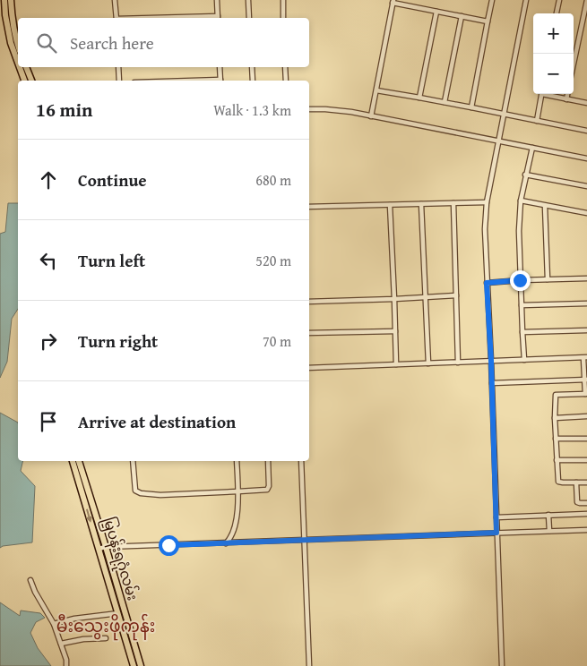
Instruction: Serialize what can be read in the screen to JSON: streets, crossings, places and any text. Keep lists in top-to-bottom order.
{
  "streets": {
    "main road": ["မြပန်းရဂုံလမ်း"]
  },
  "districts": ["မီးသွေးဖိုကုန်း"],
  "page": {
    "map_buttons": ["+", "−"],
    "search": "Search here",
    "heading": ["16 min", "Walk · 1.3 km"],
    "list": [
      ["Continue", "680 m"],
      ["Turn left", "520 m"],
      ["Turn right", "70 m"],
      "Arrive at destination"
    ]
  }
}
